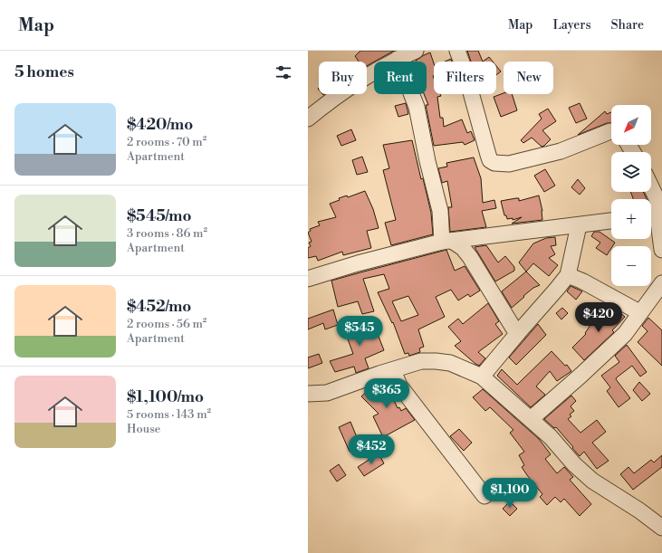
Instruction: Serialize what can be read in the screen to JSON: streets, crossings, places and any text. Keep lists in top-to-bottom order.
{
  "north": "bottom left",
  "page": {
    "header": "Map",
    "nav": ["Map", "Layers", "Share"],
    "heading": "5 homes",
    "chip": [
      "Buy",
      "Rent",
      "Filters",
      "New"
    ],
    "list": [
      {
        "name": "$420/mo",
        "note": "2 rooms · 70 m² · Apartment"
      },
      {
        "name": "$545/mo",
        "note": "3 rooms · 86 m² · Apartment"
      },
      {
        "name": "$452/mo",
        "note": "2 rooms · 56 m² · Apartment"
      },
      {
        "name": "$1,100/mo",
        "note": "5 rooms · 143 m² · House"
      }
    ],
    "map_buttons": ["+", "−"],
    "price": [
      "$420",
      "$545",
      "$365",
      "$452",
      "$1,100"
    ]
  }
}
